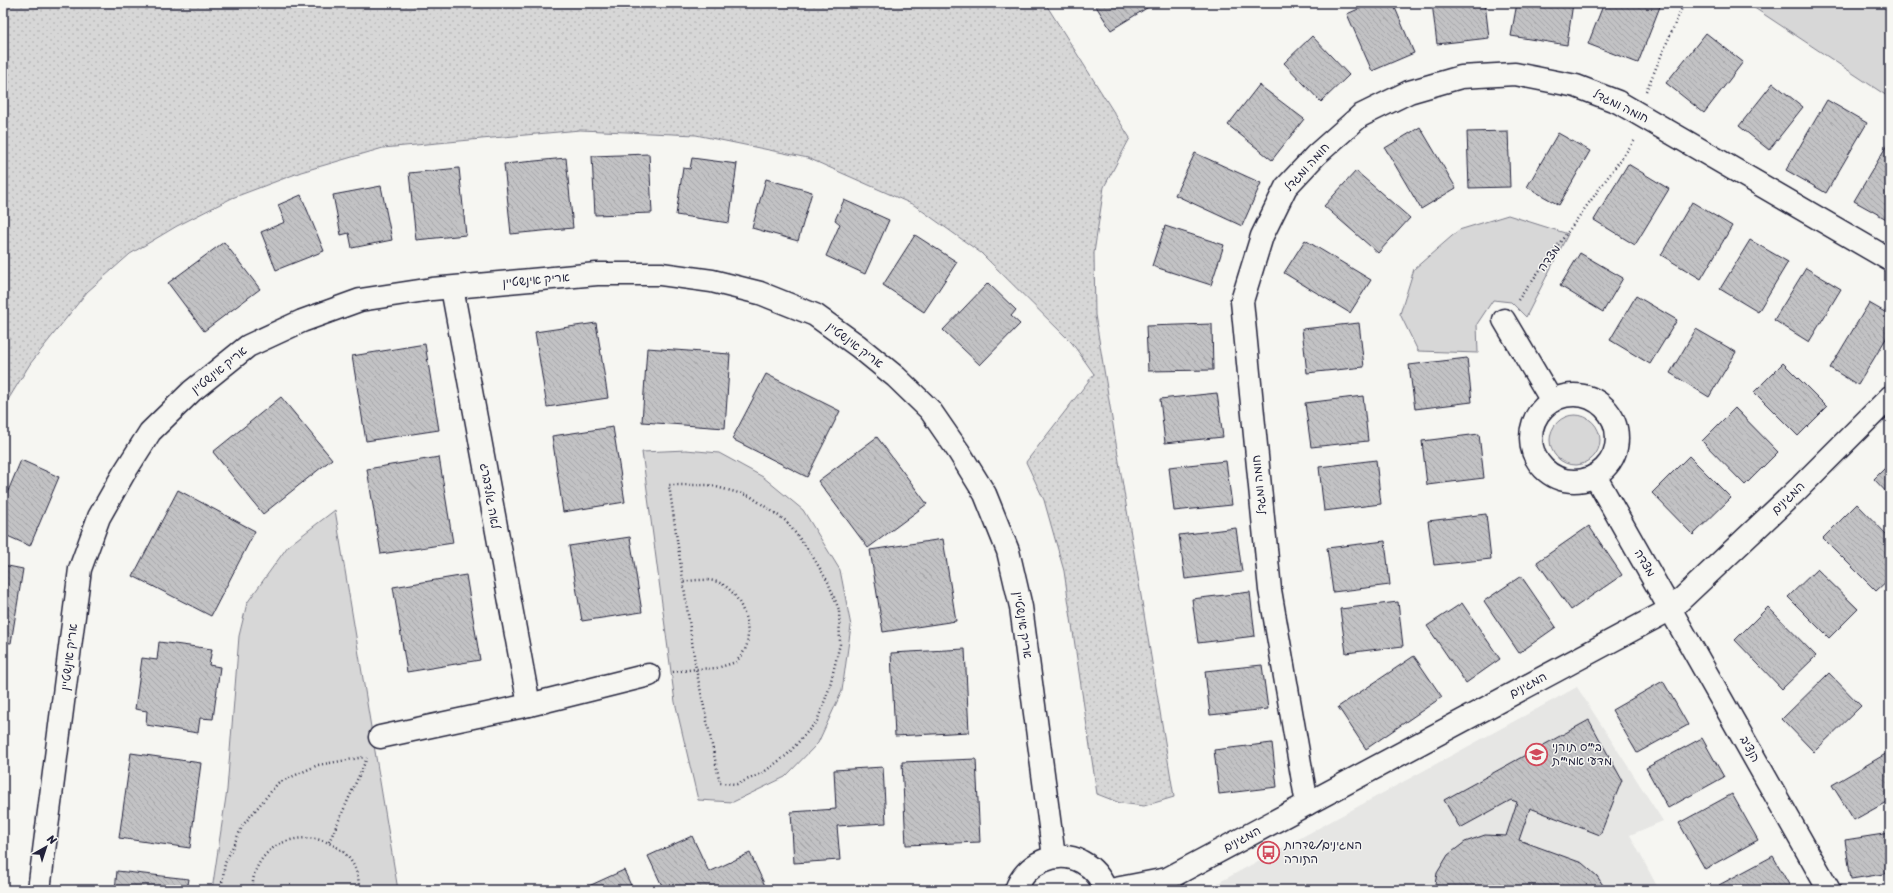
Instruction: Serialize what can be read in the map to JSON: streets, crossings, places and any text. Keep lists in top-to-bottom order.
{
  "streets": {
    "street": [
      "חומה ומגדל",
      "מצדה",
      "אריק אינשטיין",
      "לאה גולדברג",
      "המגינים",
      "הנציב"
    ]
  },
  "crossings": [
    ["חומה ומגדל", "מצדה"],
    ["חומה ומגדל", "המגינים"],
    ["מצדה", "המגינים"],
    ["מצדה", "הנציב"],
    ["אריק אינשטיין", "לאה גולדברג"],
    ["המגינים", "הנציב"]
  ],
  "places": {
    "school or university": ["בי\"ס תורני מדעי אמי\"ת"],
    "bus stop": ["המגינים/שדרות התורה"]
  },
  "north": "top right"
}
